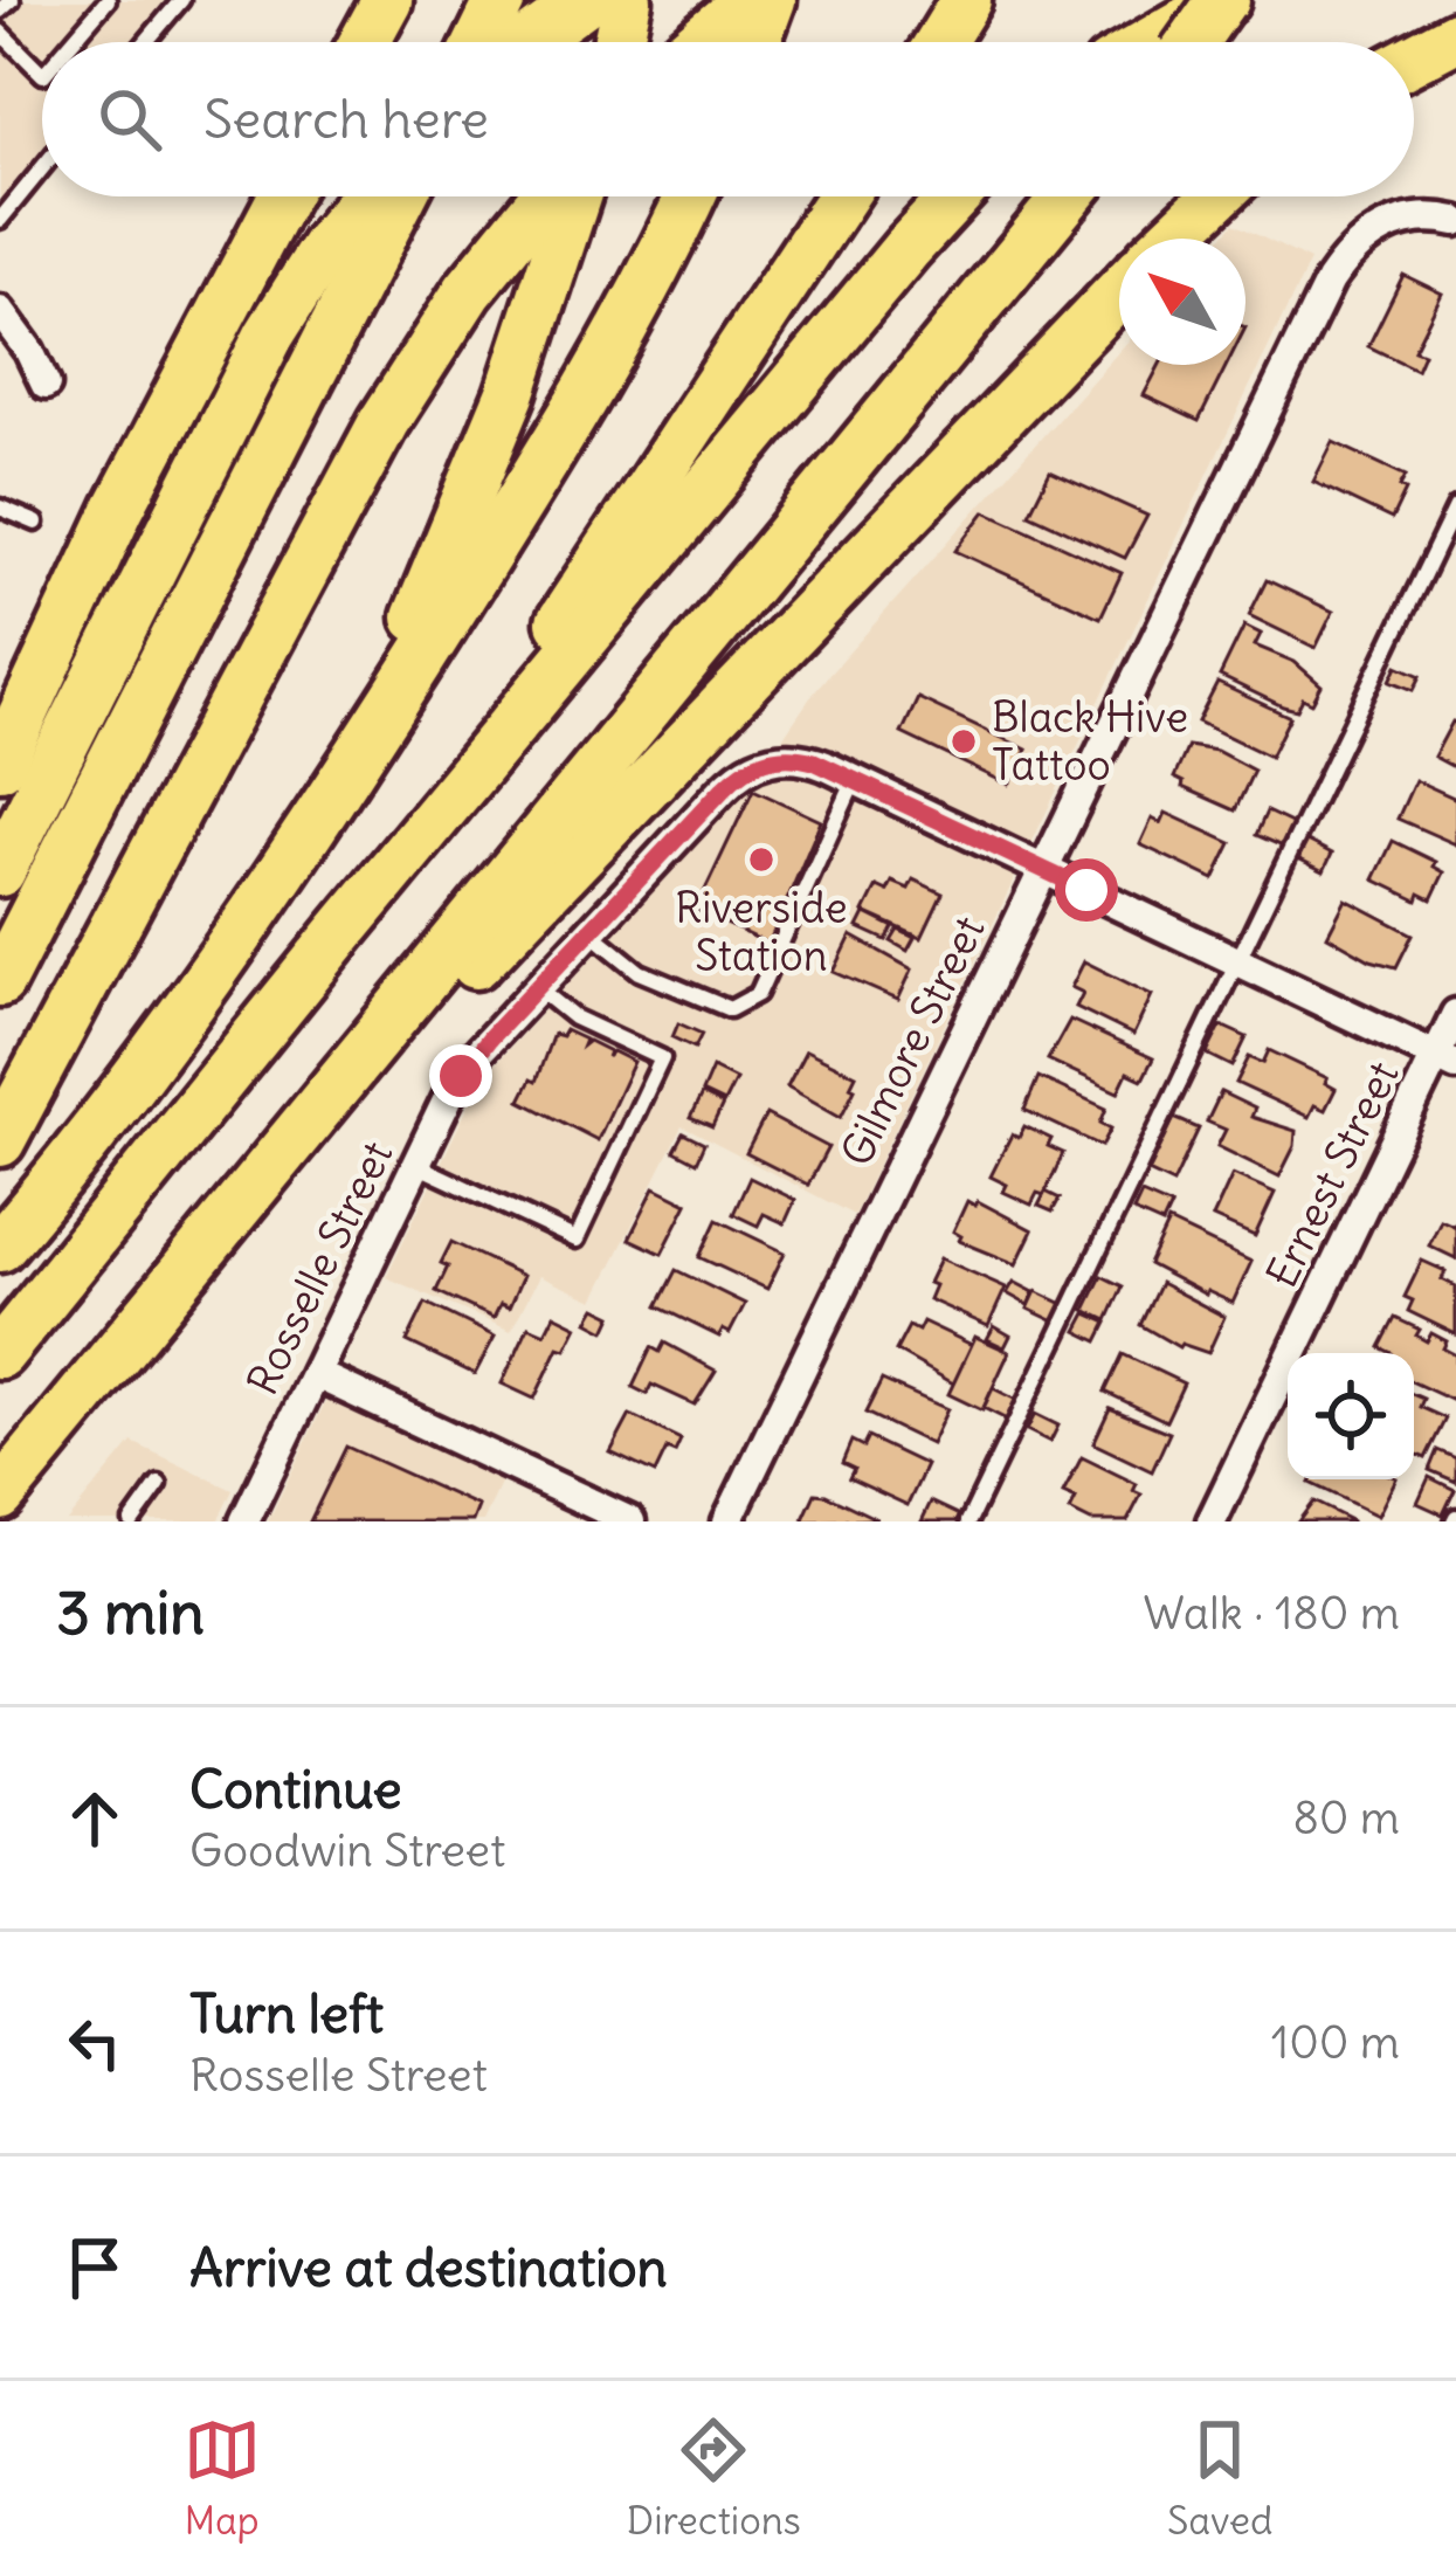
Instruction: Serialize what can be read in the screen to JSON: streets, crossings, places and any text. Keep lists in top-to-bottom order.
{
  "streets": {
    "street": ["Gilmore Street", "Ernest Street", "Rosselle Street"]
  },
  "places": ["Black Hive Tattoo", "Riverside Station"],
  "north": "top left",
  "page": {
    "search": "Search here",
    "heading": ["3 min", "Walk · 180 m"],
    "list": [
      ["Continue", "Goodwin Street", "80 m"],
      ["Turn left", "Rosselle Street", "100 m"],
      "Arrive at destination"
    ],
    "nav": ["Map", "Directions", "Saved"]
  }
}
